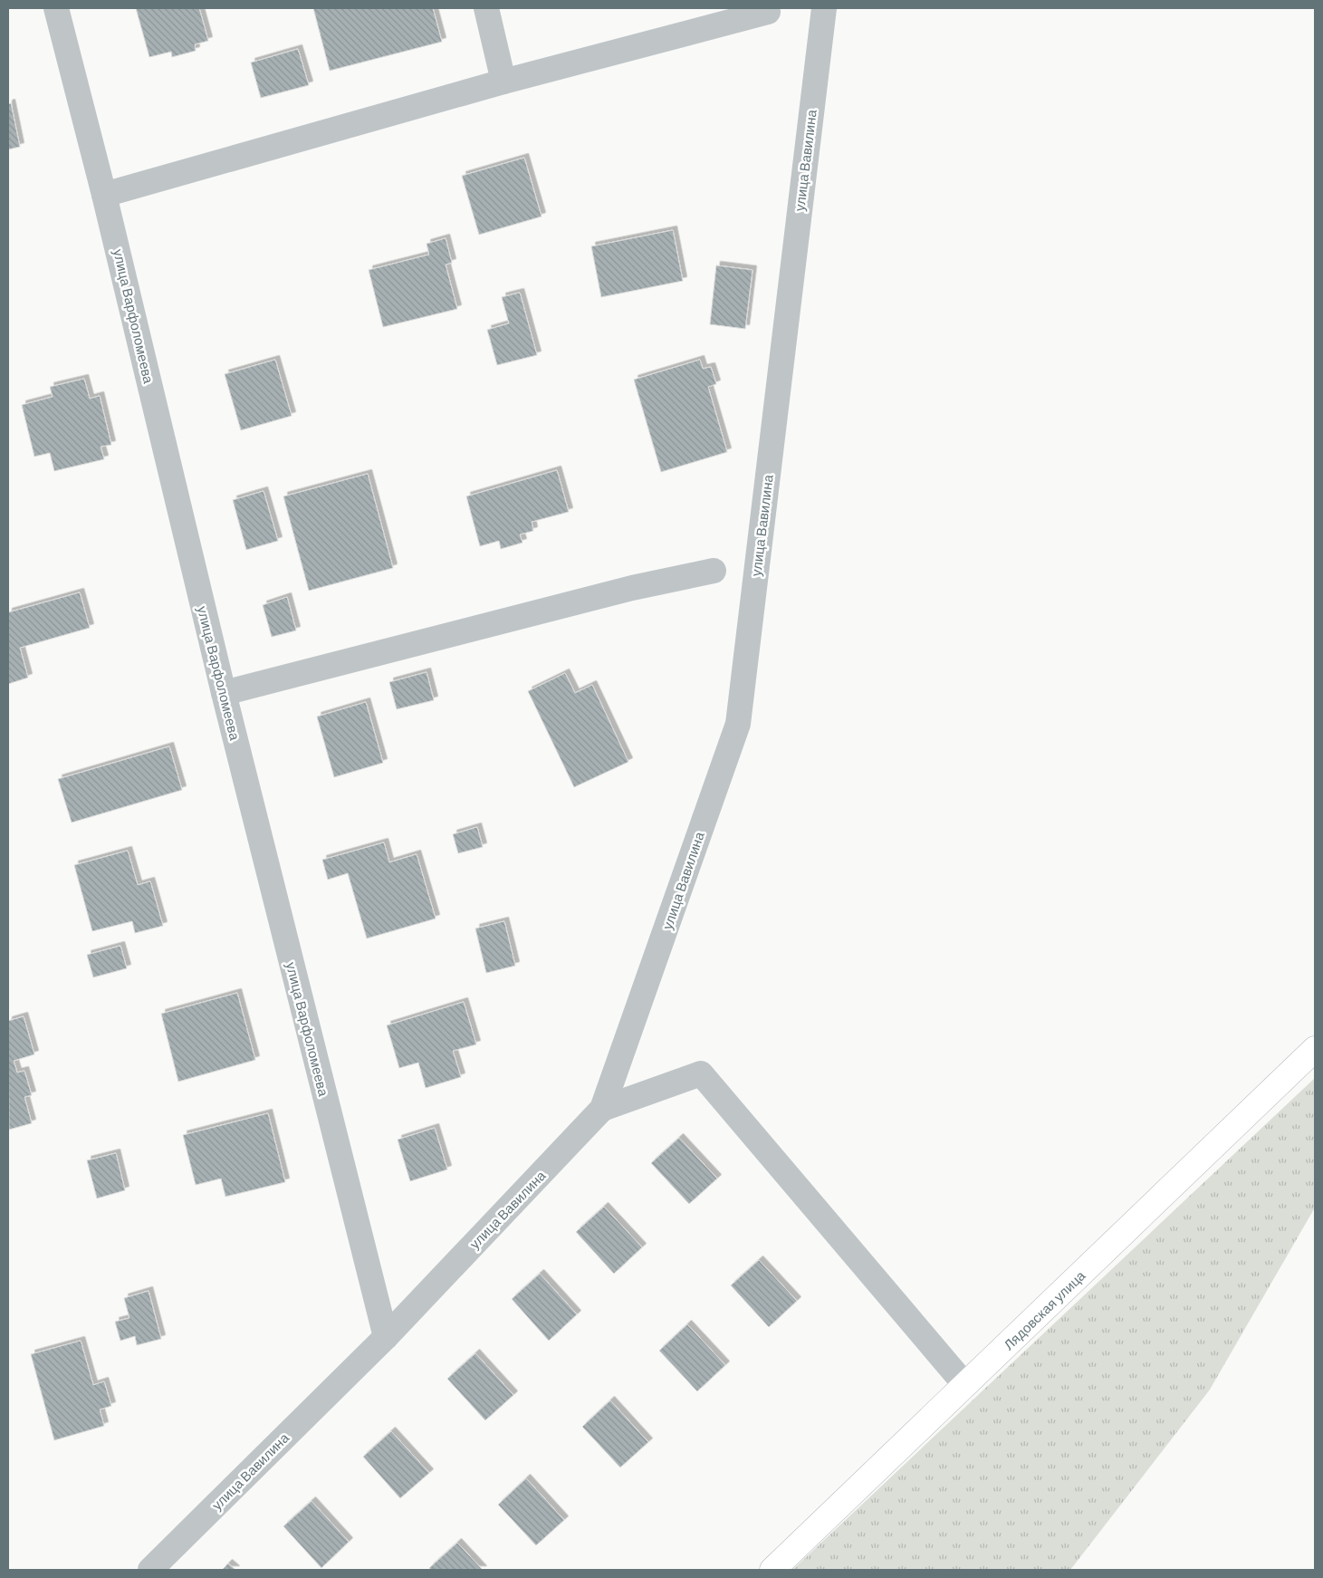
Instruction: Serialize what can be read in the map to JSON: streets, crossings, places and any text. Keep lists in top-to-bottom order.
{
  "streets": {
    "main road": ["Лядовская улица"],
    "street": ["улица Вавилина", "улица Варфоломеева"]
  },
  "crossings": [
    ["улица Вавилина", "улица Варфоломеева"]
  ]
}
